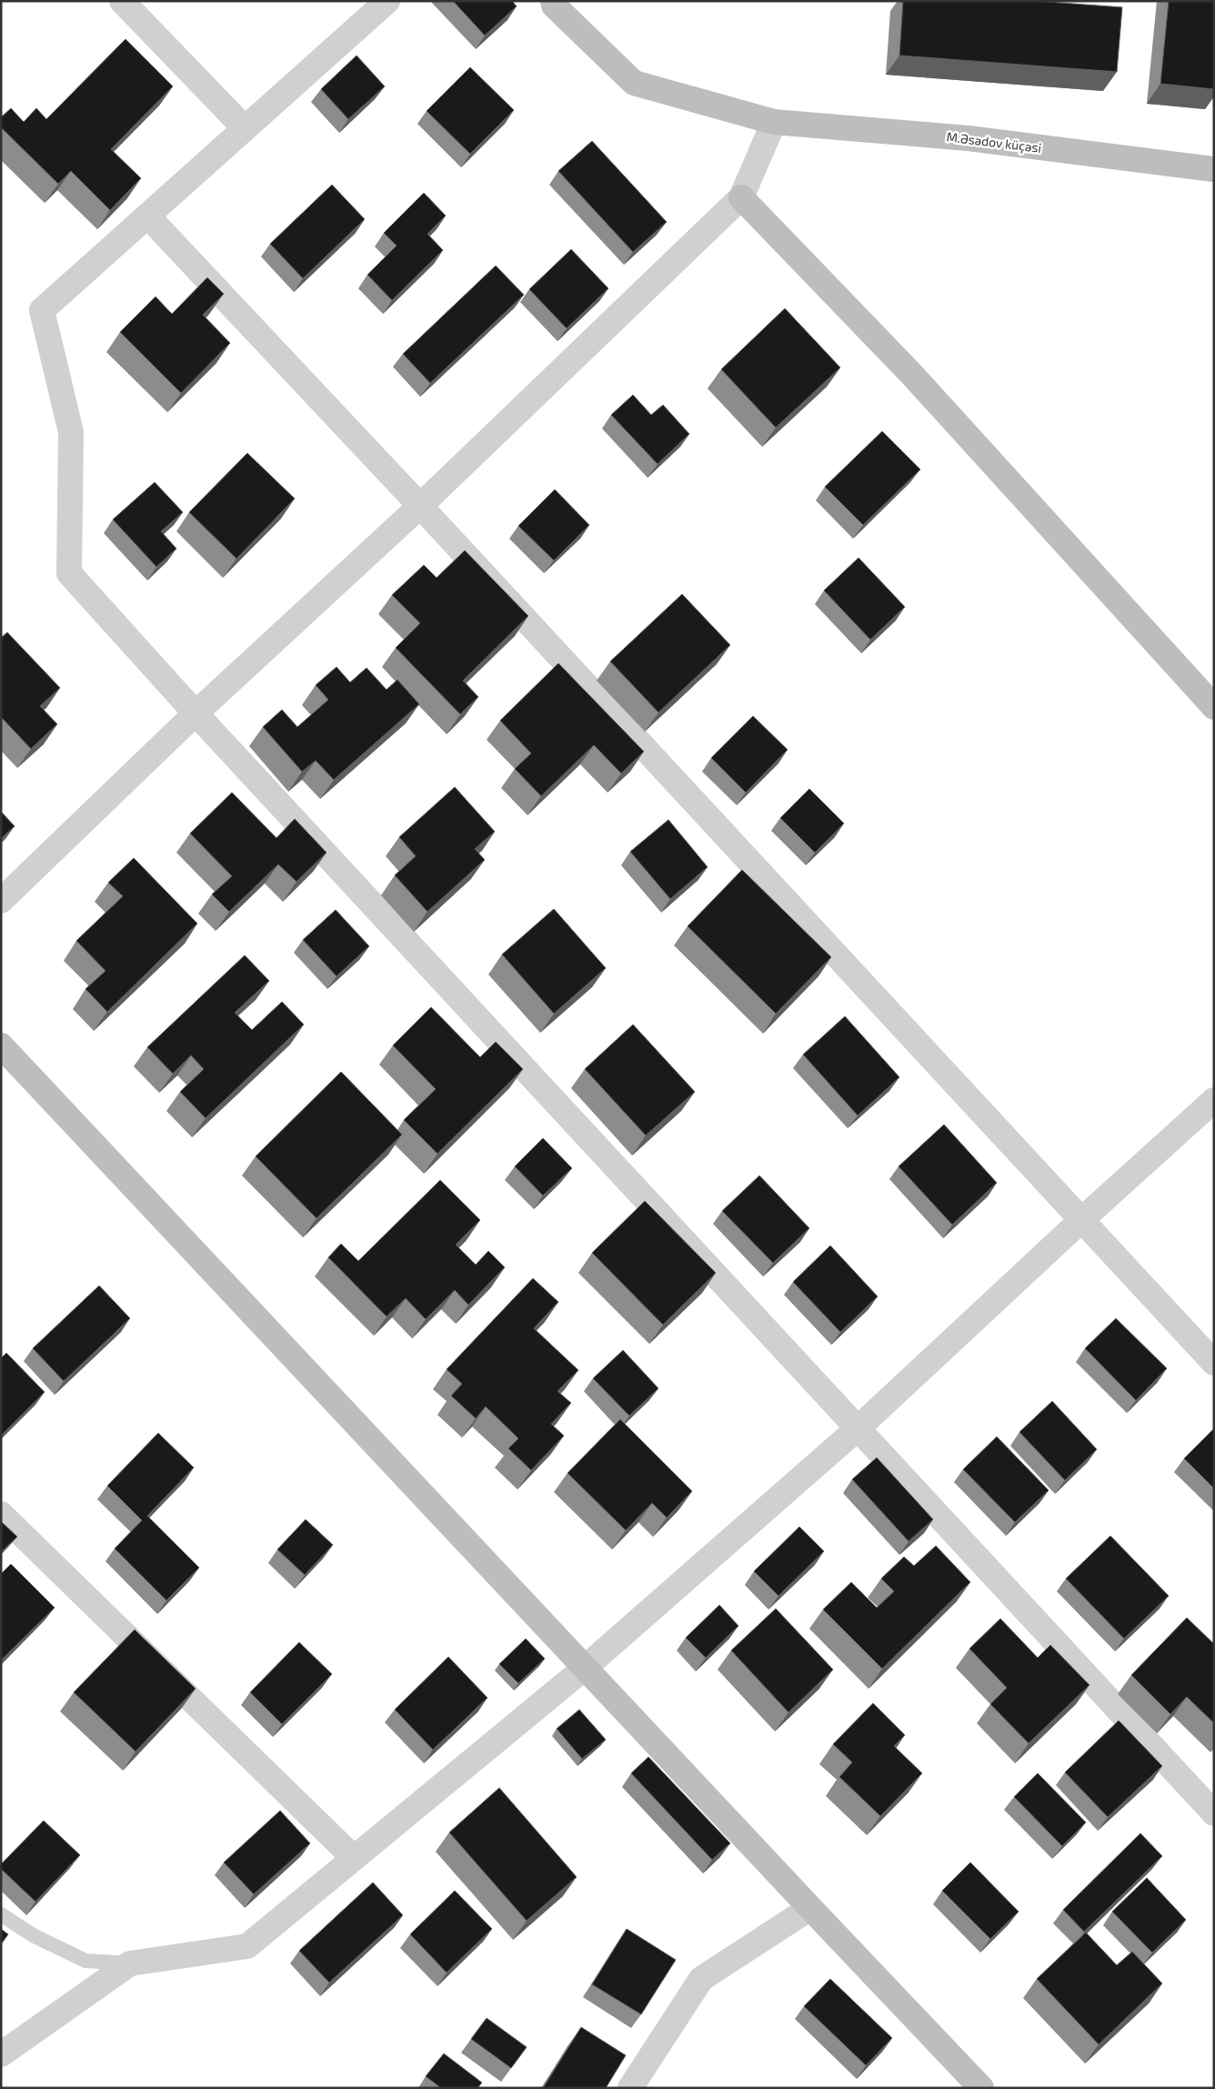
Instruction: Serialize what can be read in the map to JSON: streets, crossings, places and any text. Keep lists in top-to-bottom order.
{
  "streets": {
    "street": ["M.Əsədov küçəsi"]
  }
}
